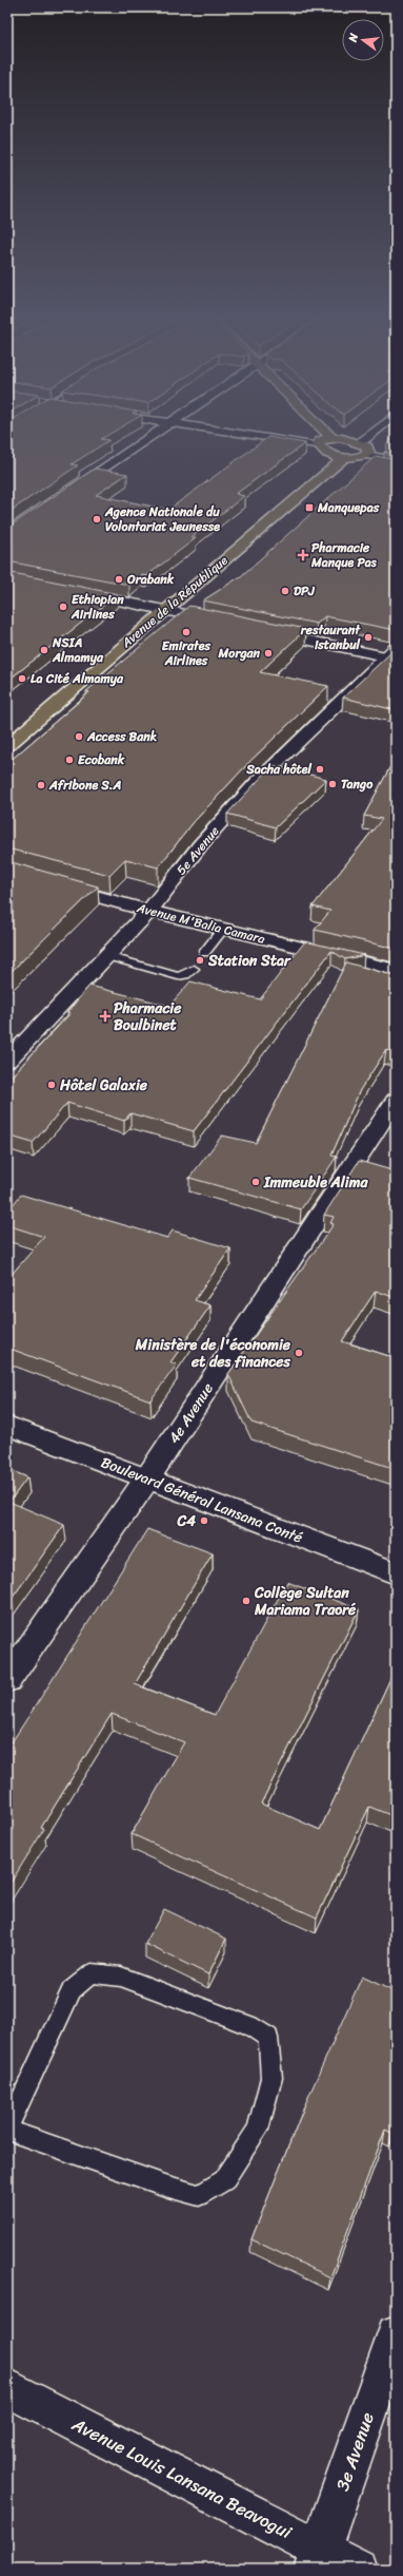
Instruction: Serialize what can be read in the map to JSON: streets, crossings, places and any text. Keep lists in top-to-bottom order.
{
  "streets": {
    "main road": ["Avenue de la République"],
    "street": [
      "5e Avenue",
      "Avenue M'Balia Camara",
      "4e Avenue",
      "Boulevard Général Lansana Conté",
      "3e Avenue",
      "Avenue Louis Lansana Beavogui"
    ]
  },
  "crossings": [
    ["5e Avenue", "Avenue M'Balia Camara"],
    ["4e Avenue", "Boulevard Général Lansana Conté"],
    ["3e Avenue", "Avenue Louis Lansana Beavogui"]
  ],
  "places": {
    "transit": ["Manquepas"],
    "other": [
      "Agence Nationale du Volontariat Jeunesse",
      "Orabank",
      "DPJ",
      "Ethiopian Airlines",
      "Emirates Airlines",
      "restaurant istanbul",
      "NSIA Almamya",
      "Morgan",
      "La Cité Almamya",
      "Access Bank",
      "Ecobank",
      "Sacha hôtel",
      "Tango",
      "Afribone S.A",
      "Station Star",
      "Hôtel Galaxie",
      "Immeuble Alima",
      "Ministère de l'économie et des finances",
      "C4",
      "Collège Sultan Mariama Traoré"
    ],
    "health": ["Pharmacie Manque Pas", "Pharmacie Boulbinet"]
  },
  "north": "left"
}
